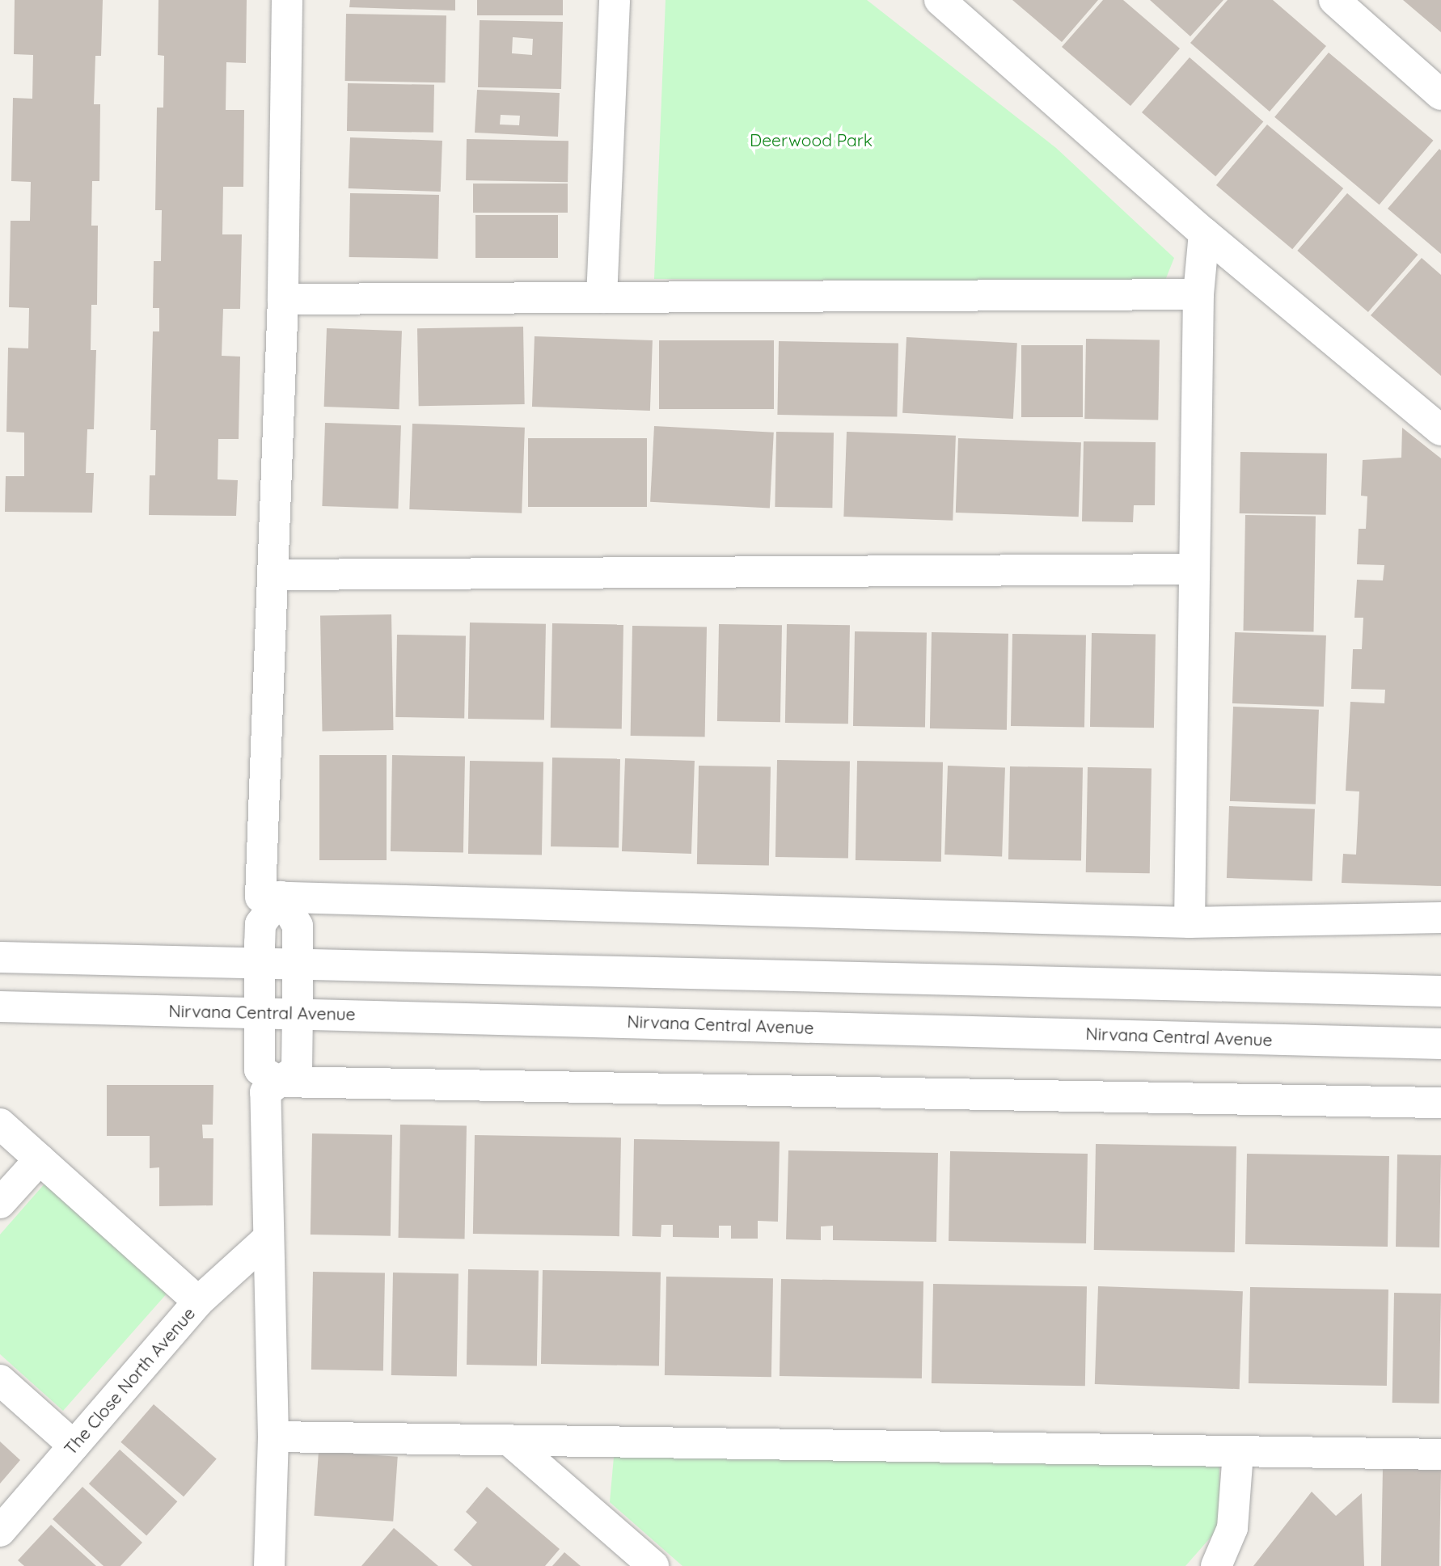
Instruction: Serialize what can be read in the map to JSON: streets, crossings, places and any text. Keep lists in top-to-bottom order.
{
  "streets": {
    "street": ["Nirvana Central Avenue", "The Close North Avenue"]
  },
  "parks": ["Deerwood Park"]
}
